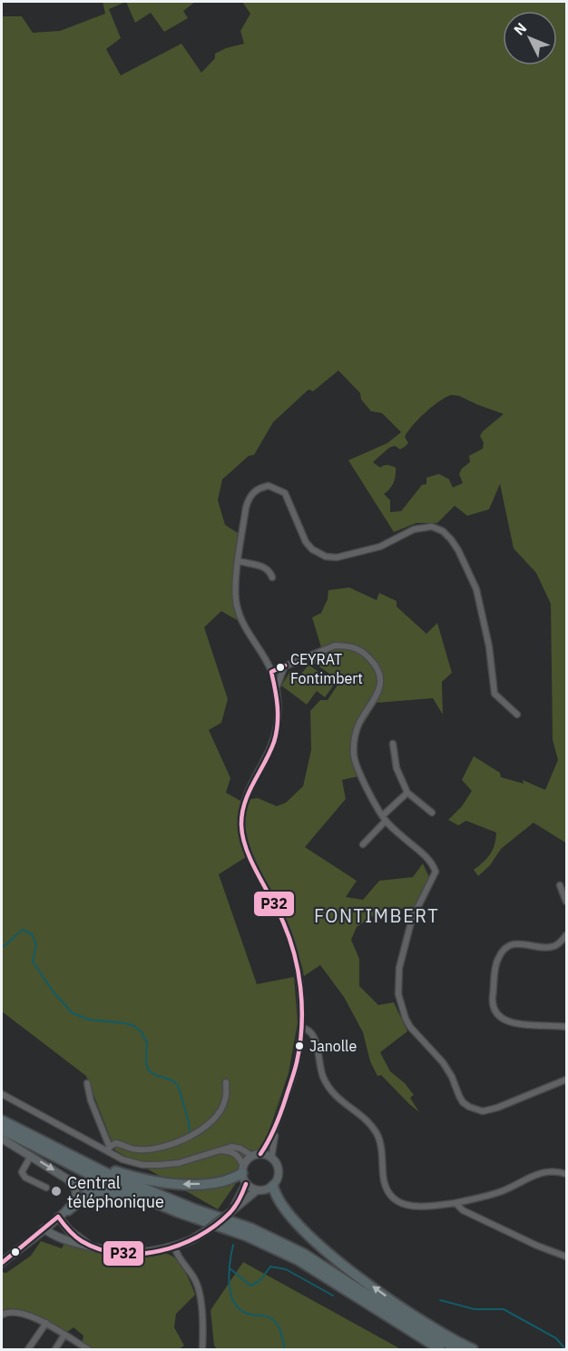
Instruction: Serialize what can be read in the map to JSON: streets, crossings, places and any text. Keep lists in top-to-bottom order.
{
  "districts": ["FONTIMBERT"],
  "places": ["CEYRAT Fontimbert", "Janolle", "Central téléphonique"],
  "lines": ["transit line P32"],
  "north": "top left"
}
